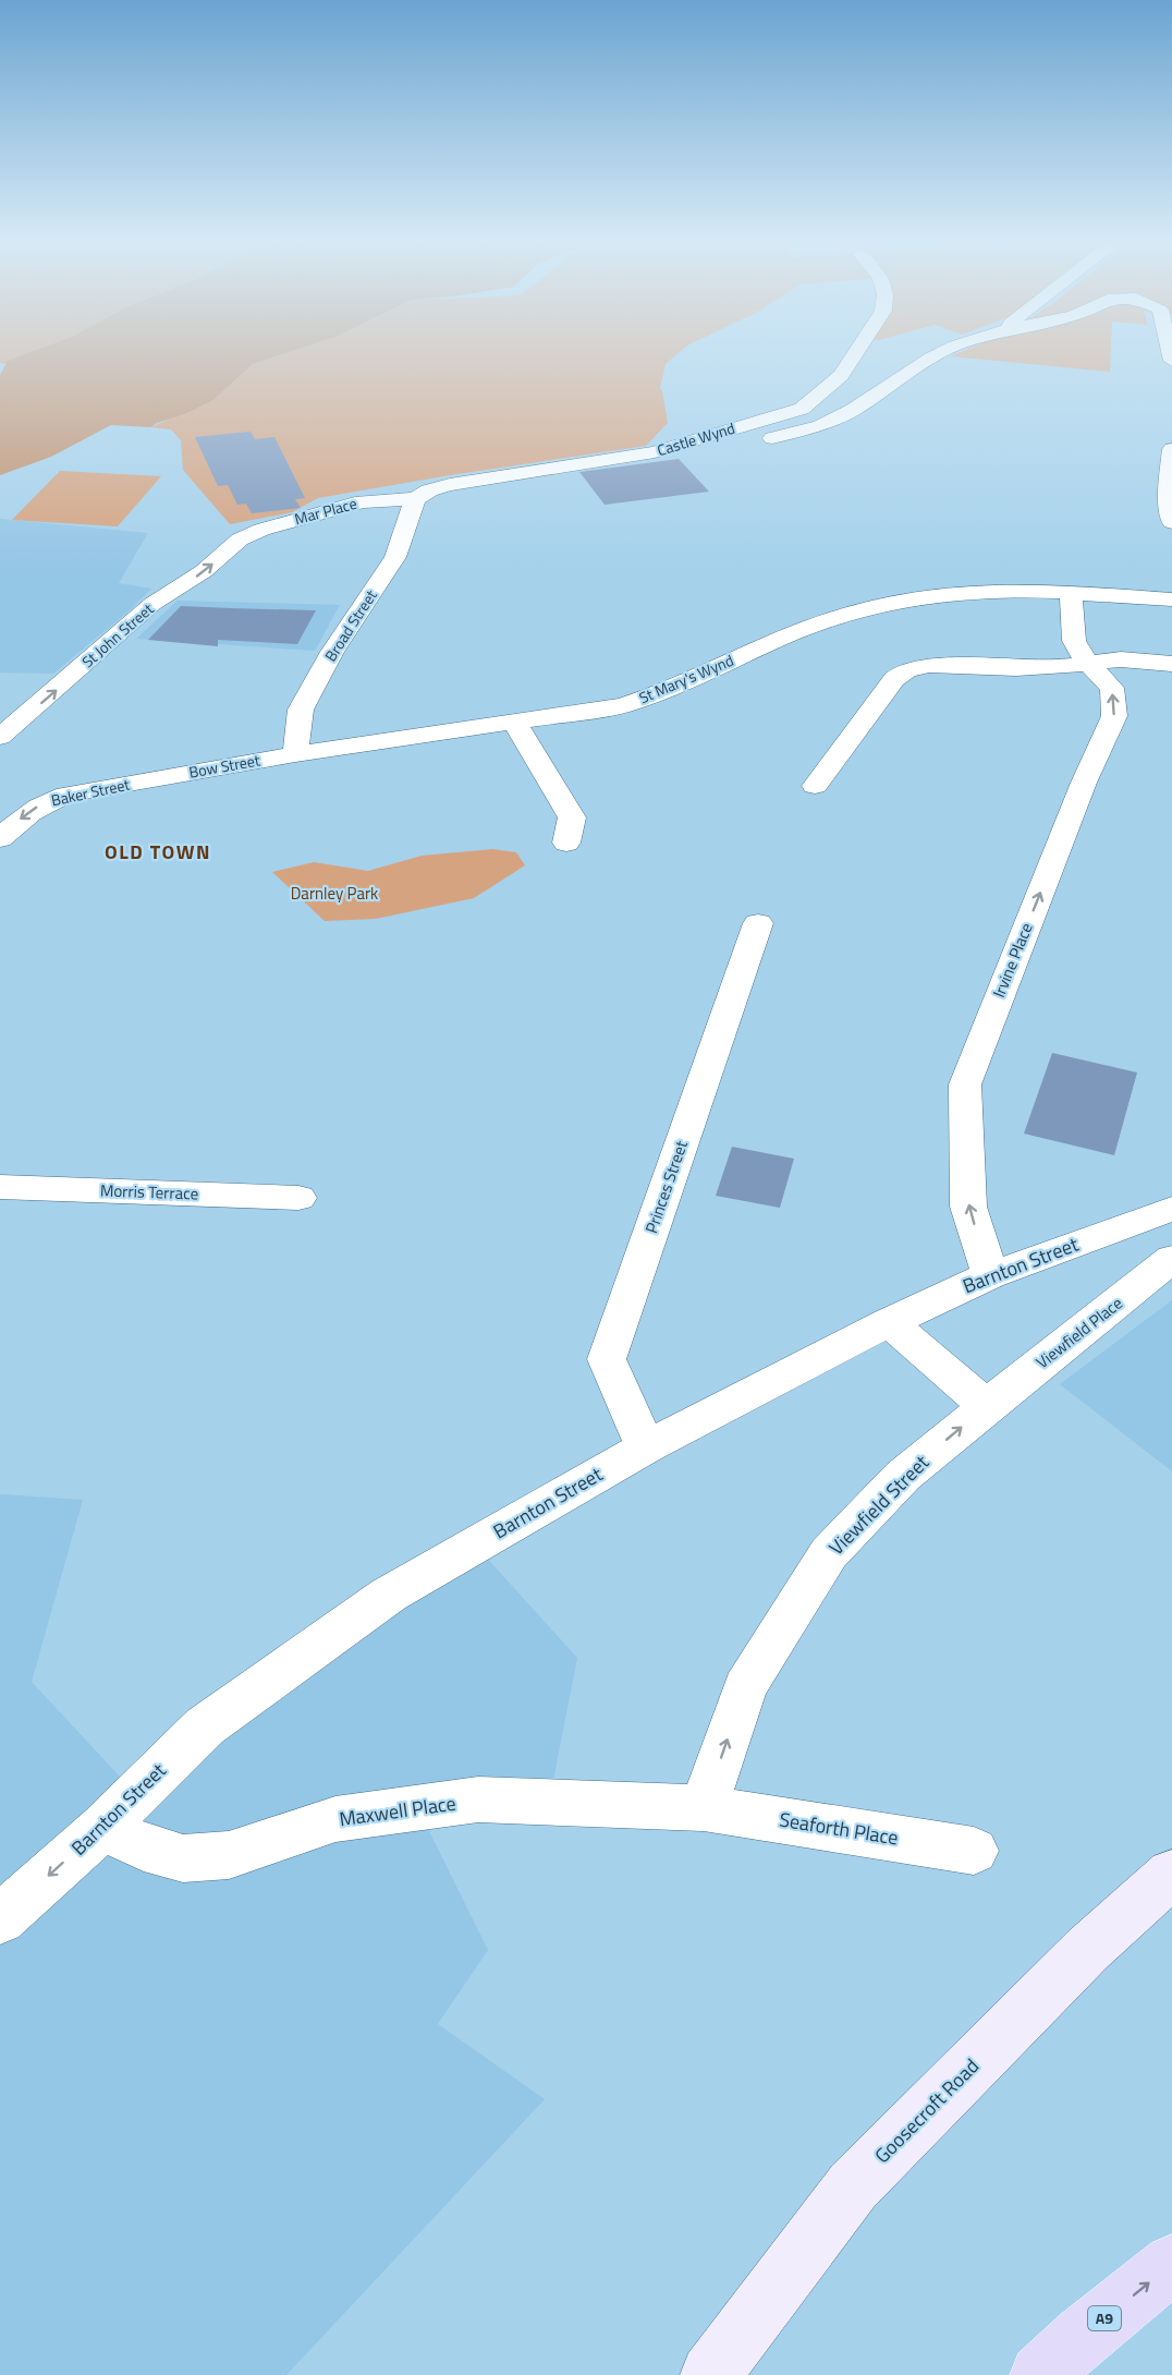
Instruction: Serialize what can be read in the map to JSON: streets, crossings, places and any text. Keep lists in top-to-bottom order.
{
  "streets": {
    "main road": ["Goosecroft Road", "A9"],
    "street": [
      "Castle Wynd",
      "Mar Place",
      "Broad Street",
      "St John Street",
      "St Mary's Wynd",
      "Bow Street",
      "Baker Street",
      "Irvine Place",
      "Princes Street",
      "Morris Terrace",
      "Barnton Street",
      "Viewfield Place",
      "Viewfield Street",
      "Maxwell Place",
      "Seaforth Place"
    ]
  },
  "crossings": [
    ["Castle Wynd", "Mar Place"],
    ["Castle Wynd", "Broad Street"],
    ["Mar Place", "Broad Street"],
    ["Mar Place", "St John Street"],
    ["Broad Street", "St Mary's Wynd"],
    ["Broad Street", "Bow Street"],
    ["St Mary's Wynd", "Bow Street"],
    ["St Mary's Wynd", "Irvine Place"],
    ["Bow Street", "Baker Street"],
    ["Irvine Place", "Barnton Street"],
    ["Princes Street", "Barnton Street"],
    ["Barnton Street", "Maxwell Place"],
    ["Viewfield Place", "Viewfield Street"],
    ["Viewfield Street", "Maxwell Place"],
    ["Viewfield Street", "Seaforth Place"],
    ["Maxwell Place", "Seaforth Place"]
  ],
  "one_way": [
    "St John Street",
    "Baker Street",
    "Irvine Place",
    "Viewfield Street"
  ],
  "districts": ["OLD TOWN"],
  "parks": ["Darnley Park"]
}
